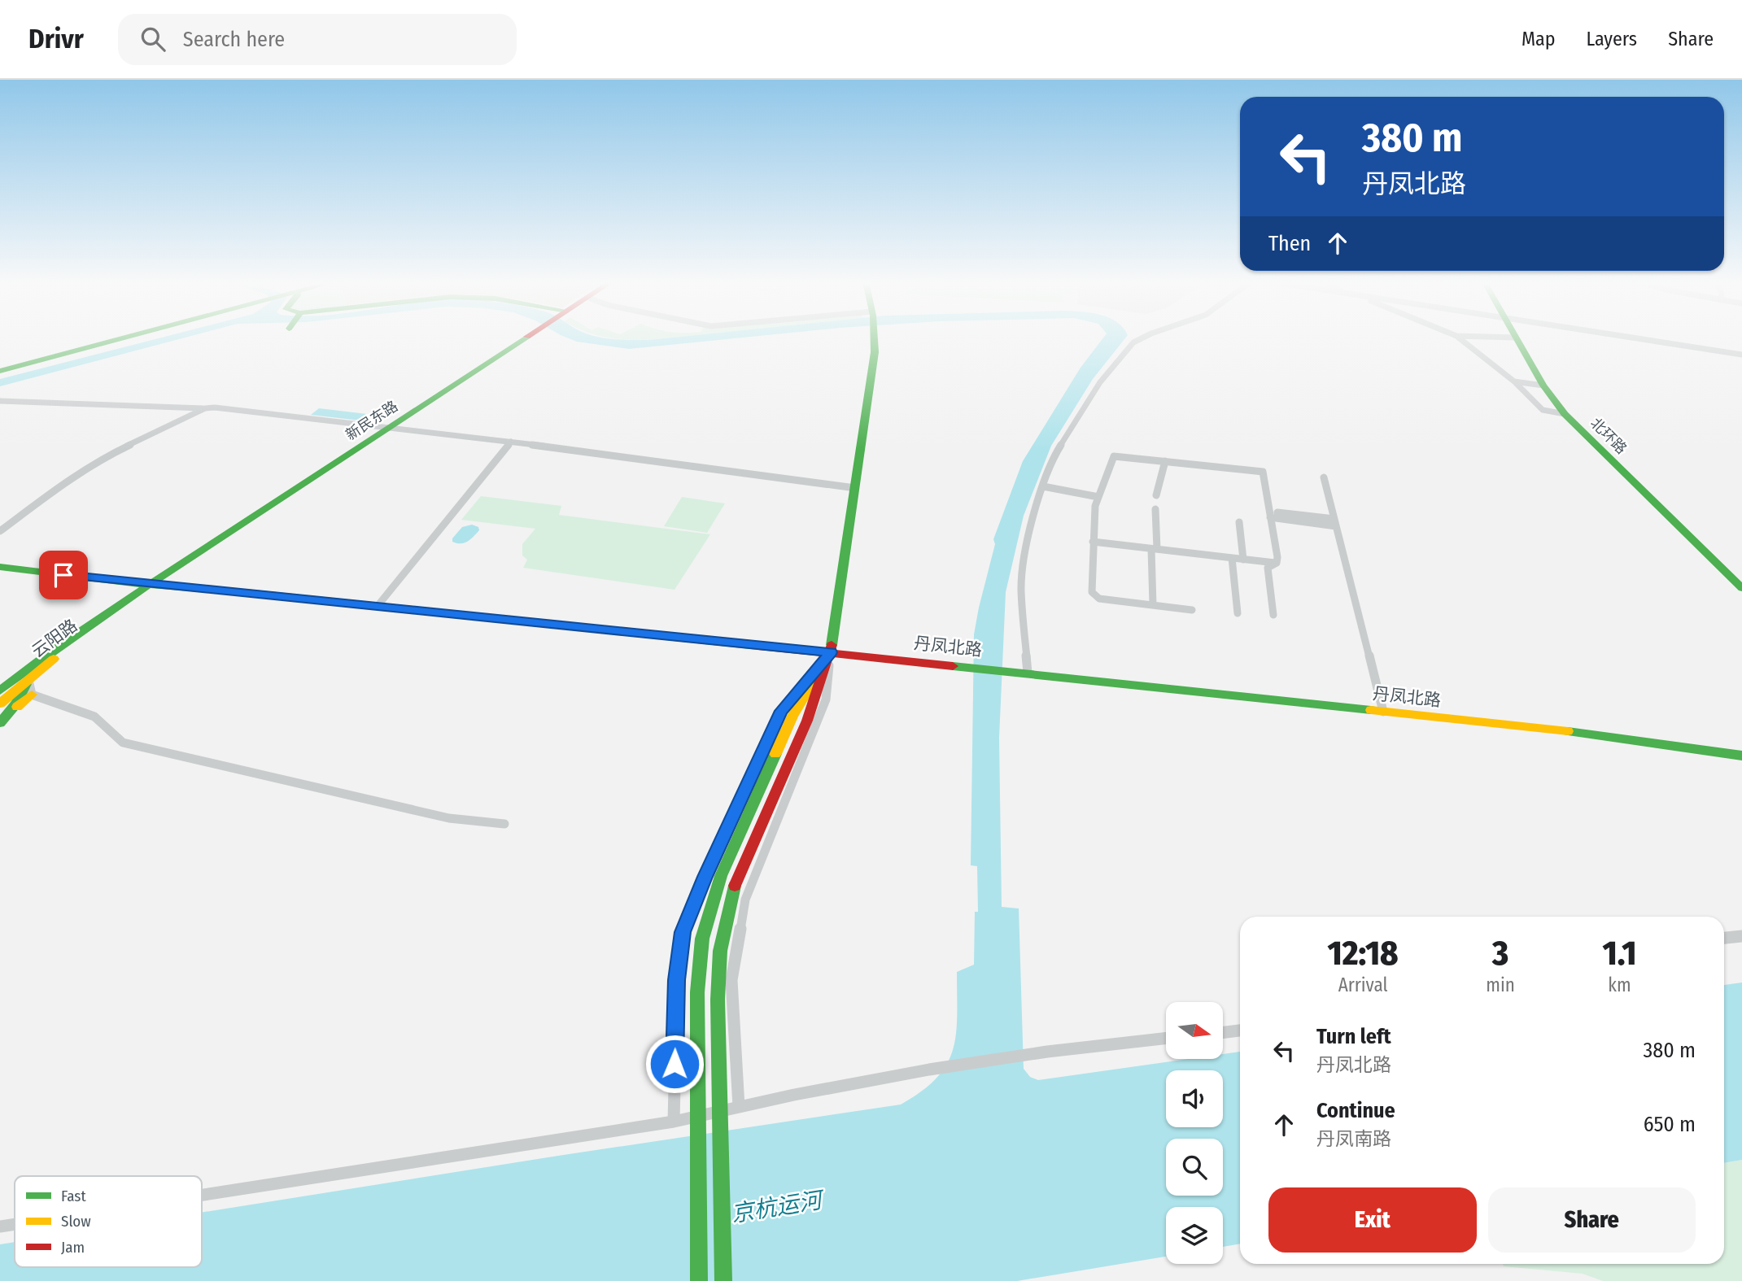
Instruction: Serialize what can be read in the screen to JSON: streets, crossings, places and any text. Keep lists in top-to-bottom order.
{
  "streets": {
    "street": [
      "新民东路",
      "北环路",
      "云阳路",
      "丹凤北路"
    ]
  },
  "crossings": [
    ["新民东路", "云阳路"],
    ["新民东路", "丹凤北路"],
    ["云阳路", "丹凤北路"]
  ],
  "water": ["京杭运河"],
  "legend": ["Fast", "Slow", "Jam"],
  "north": "right",
  "page": {
    "header": "Drivr",
    "search": "Search here",
    "nav": ["Map", "Layers", "Share"],
    "turn": ["380 m", "丹凤北路"],
    "then": "Then",
    "eta": [
      "12:18",
      "Arrival",
      "3",
      "min",
      "1.1",
      "km"
    ],
    "list": [
      {
        "name": "Turn left",
        "note": "丹凤北路",
        "value": "380 m"
      },
      {
        "name": "Continue",
        "note": "丹凤南路",
        "value": "650 m"
      }
    ],
    "buttons": ["Exit", "Share"]
  }
}
